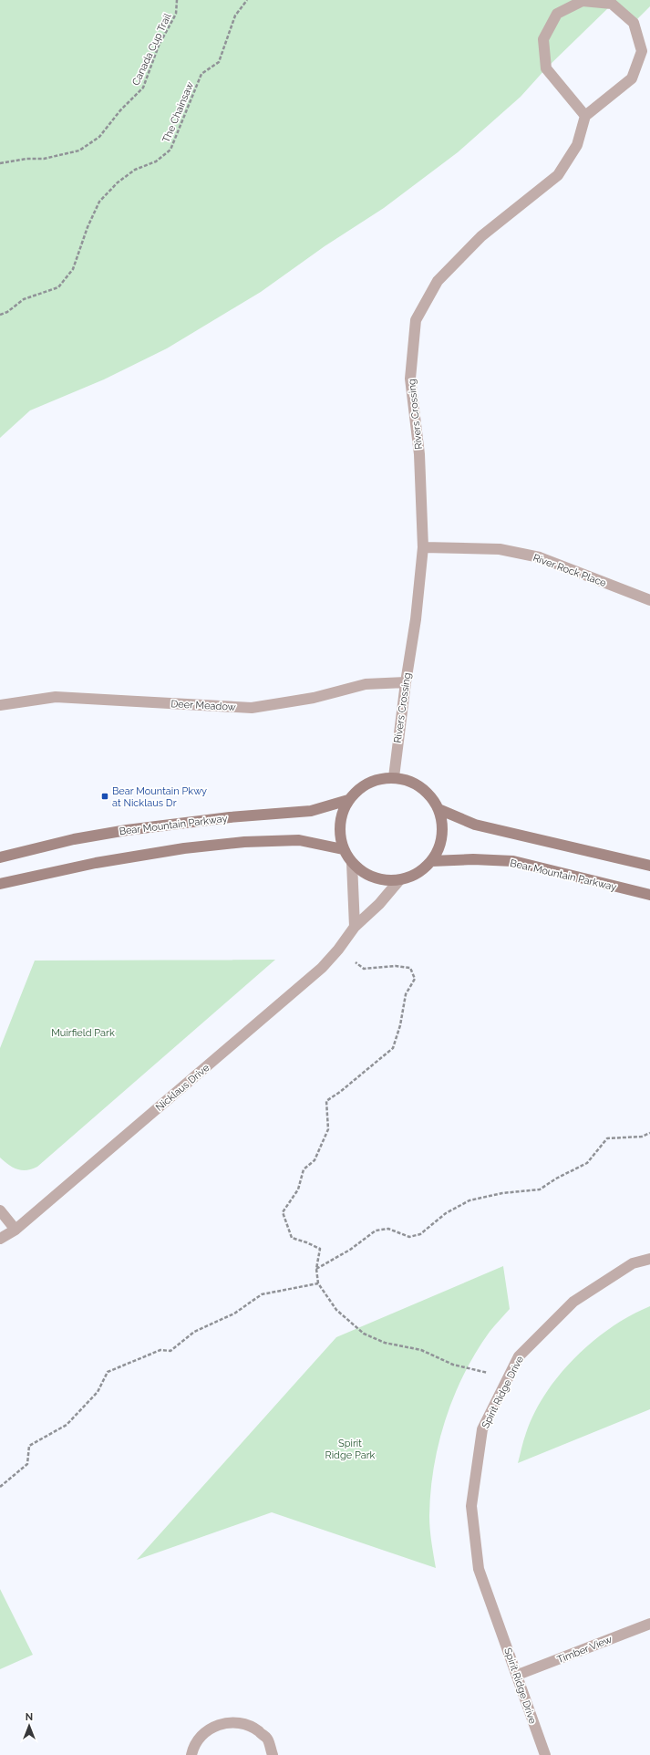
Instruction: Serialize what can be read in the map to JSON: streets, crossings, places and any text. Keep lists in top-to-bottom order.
{
  "streets": {
    "street": [
      "Rivers Crossing",
      "River Rock Place",
      "Deer Meadow",
      "Bear Mountain Parkway",
      "Nicklaus Drive",
      "Spirit Ridge Drive",
      "Timber View"
    ],
    "path": ["Canada Cup Trail", "The Chainsaw"]
  },
  "crossings": [
    ["Rivers Crossing", "River Rock Place"],
    ["Rivers Crossing", "Deer Meadow"],
    ["Rivers Crossing", "Bear Mountain Parkway"],
    ["Rivers Crossing", "Nicklaus Drive"],
    ["Bear Mountain Parkway", "Nicklaus Drive"],
    ["Spirit Ridge Drive", "Timber View"]
  ],
  "parks": ["Muirfield Park", "Spirit Ridge Park"],
  "places": {
    "transit": ["Bear Mountain Pkwy at Nicklaus Dr"]
  },
  "north": "top"
}
